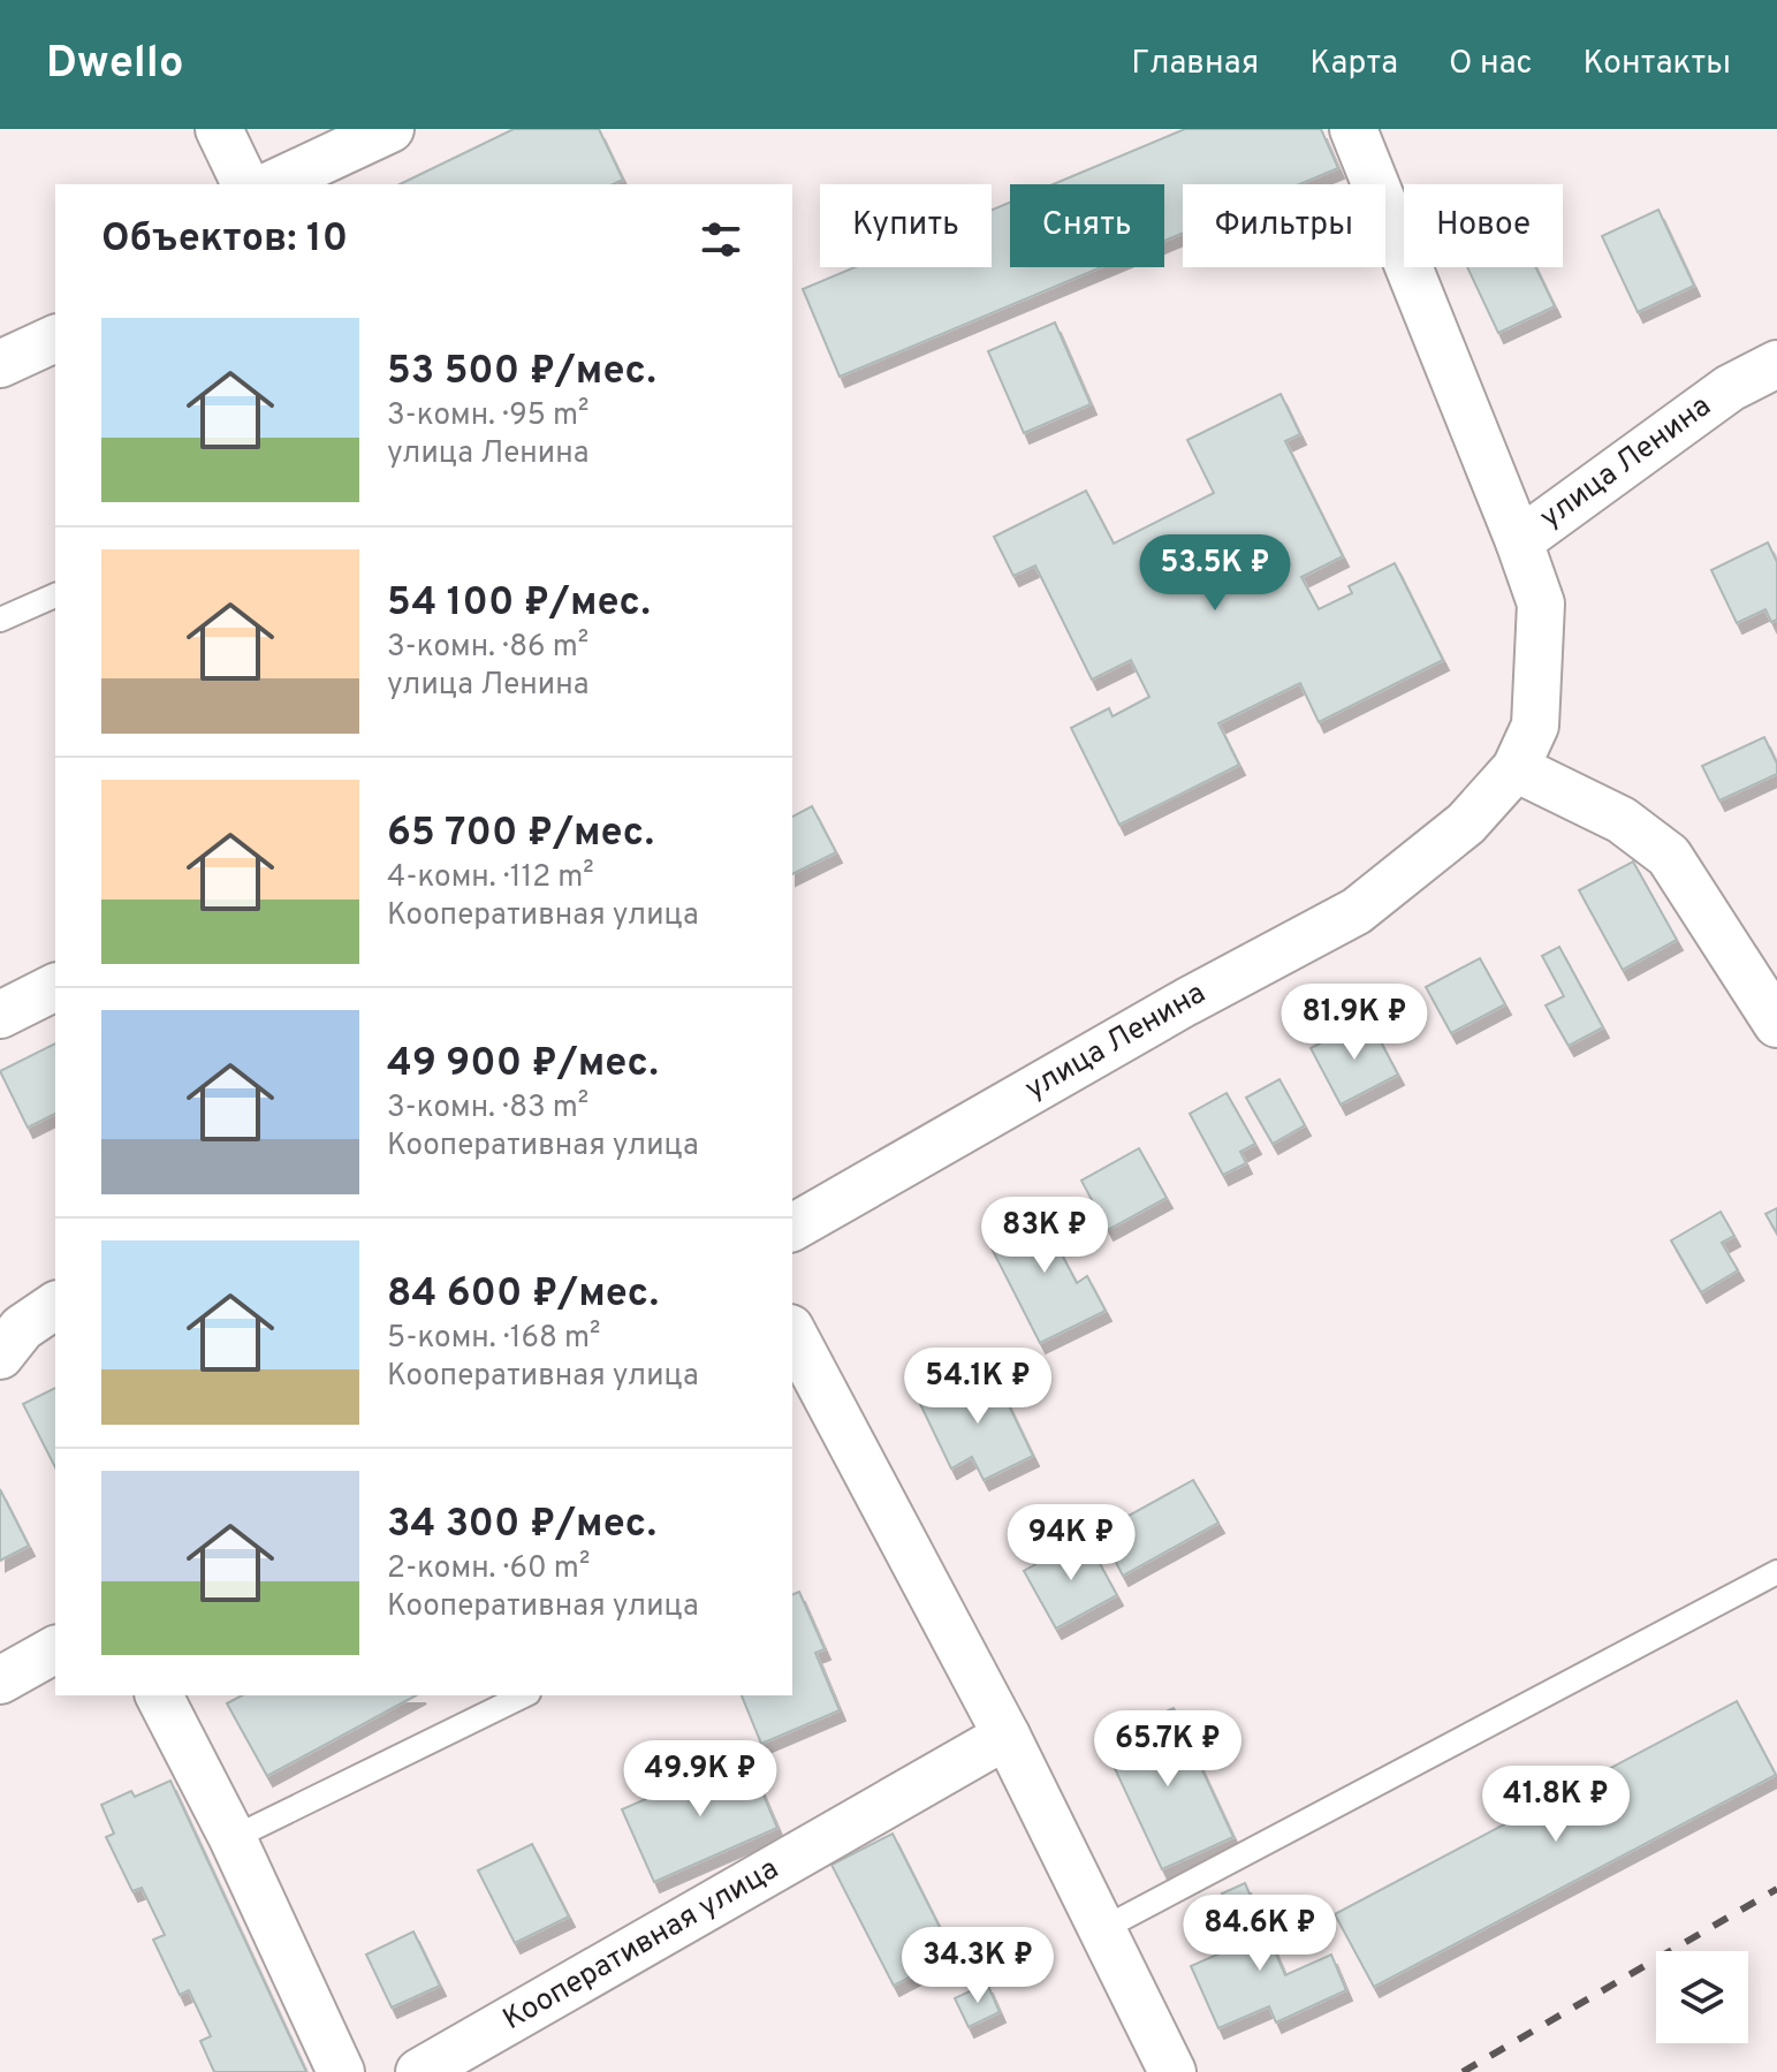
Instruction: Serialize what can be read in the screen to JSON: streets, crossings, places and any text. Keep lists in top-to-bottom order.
{
  "streets": {
    "street": ["улица Ленина", "Кооперативная улица"]
  },
  "page": {
    "header": "Dwello",
    "nav": [
      "Главная",
      "Карта",
      "О нас",
      "Контакты"
    ],
    "chip": [
      "Купить",
      "Снять",
      "Фильтры",
      "Новое"
    ],
    "heading": "Объектов: 10",
    "list": [
      {
        "name": "53 500 ₽/мес.",
        "note": "3-комн. · 95 m² · улица Ленина"
      },
      {
        "name": "54 100 ₽/мес.",
        "note": "3-комн. · 86 m² · улица Ленина"
      },
      {
        "name": "65 700 ₽/мес.",
        "note": "4-комн. · 112 m² · Кооперативная улица"
      },
      {
        "name": "49 900 ₽/мес.",
        "note": "3-комн. · 83 m² · Кооперативная улица"
      },
      {
        "name": "84 600 ₽/мес.",
        "note": "5-комн. · 168 m² · Кооперативная улица"
      },
      {
        "name": "34 300 ₽/мес.",
        "note": "2-комн. · 60 m² · Кооперативная улица"
      }
    ],
    "price": [
      "53.5K ₽",
      "81.9K ₽",
      "83K ₽",
      "54.1K ₽",
      "94K ₽",
      "65.7K ₽",
      "49.9K ₽",
      "41.8K ₽",
      "84.6K ₽",
      "34.3K ₽"
    ]
  }
}
